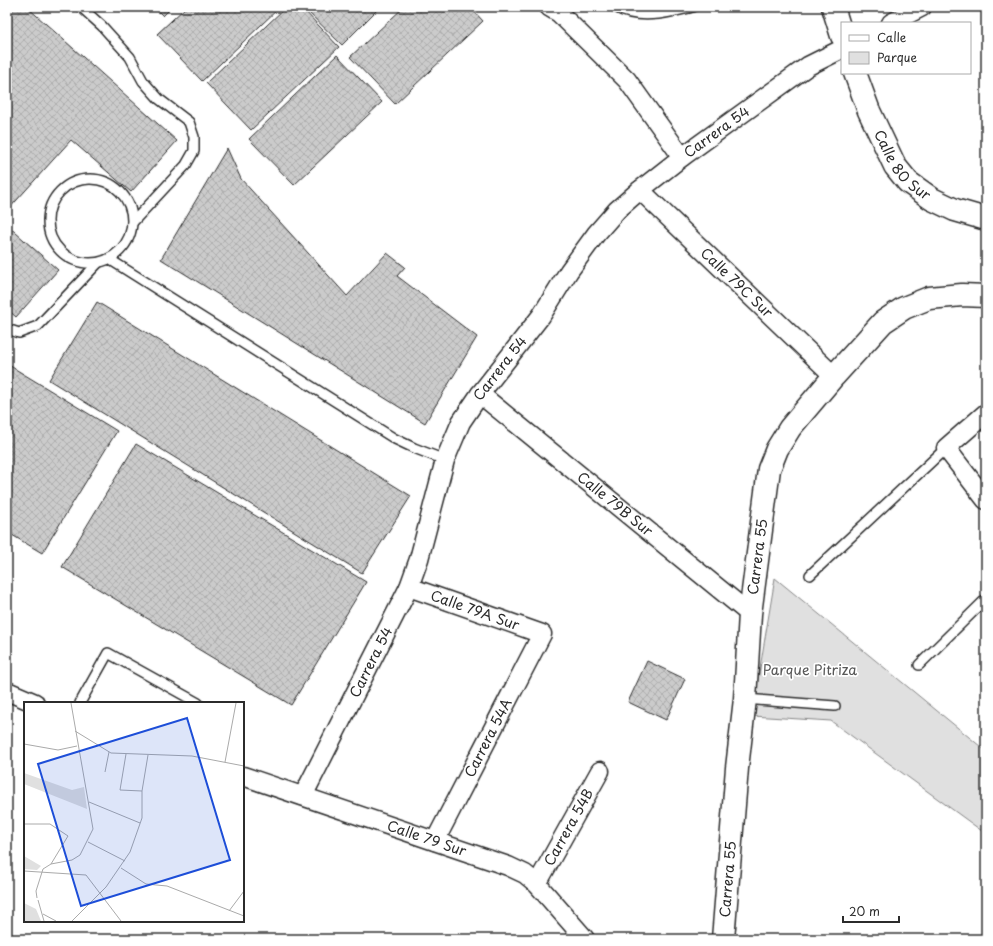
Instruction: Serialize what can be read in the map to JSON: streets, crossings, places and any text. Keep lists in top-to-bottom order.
{
  "streets": {
    "street": [
      "Carrera 54",
      "Calle 80 Sur",
      "Calle 79C Sur",
      "Calle 79B Sur",
      "Carrera 55",
      "Calle 79A Sur",
      "Carrera 54A",
      "Carrera 54B",
      "Calle 79 Sur"
    ]
  },
  "crossings": [
    ["Carrera 54", "Calle 79C Sur"],
    ["Carrera 54", "Calle 79B Sur"],
    ["Carrera 54", "Calle 79A Sur"],
    ["Carrera 54", "Calle 79 Sur"],
    ["Calle 79C Sur", "Carrera 55"],
    ["Calle 79B Sur", "Carrera 55"],
    ["Calle 79A Sur", "Carrera 54A"],
    ["Carrera 54A", "Calle 79 Sur"],
    ["Carrera 54B", "Calle 79 Sur"]
  ],
  "parks": ["Parque Pitriza"],
  "legend": ["Calle", "Parque"],
  "scale_bar": "20 m"
}
